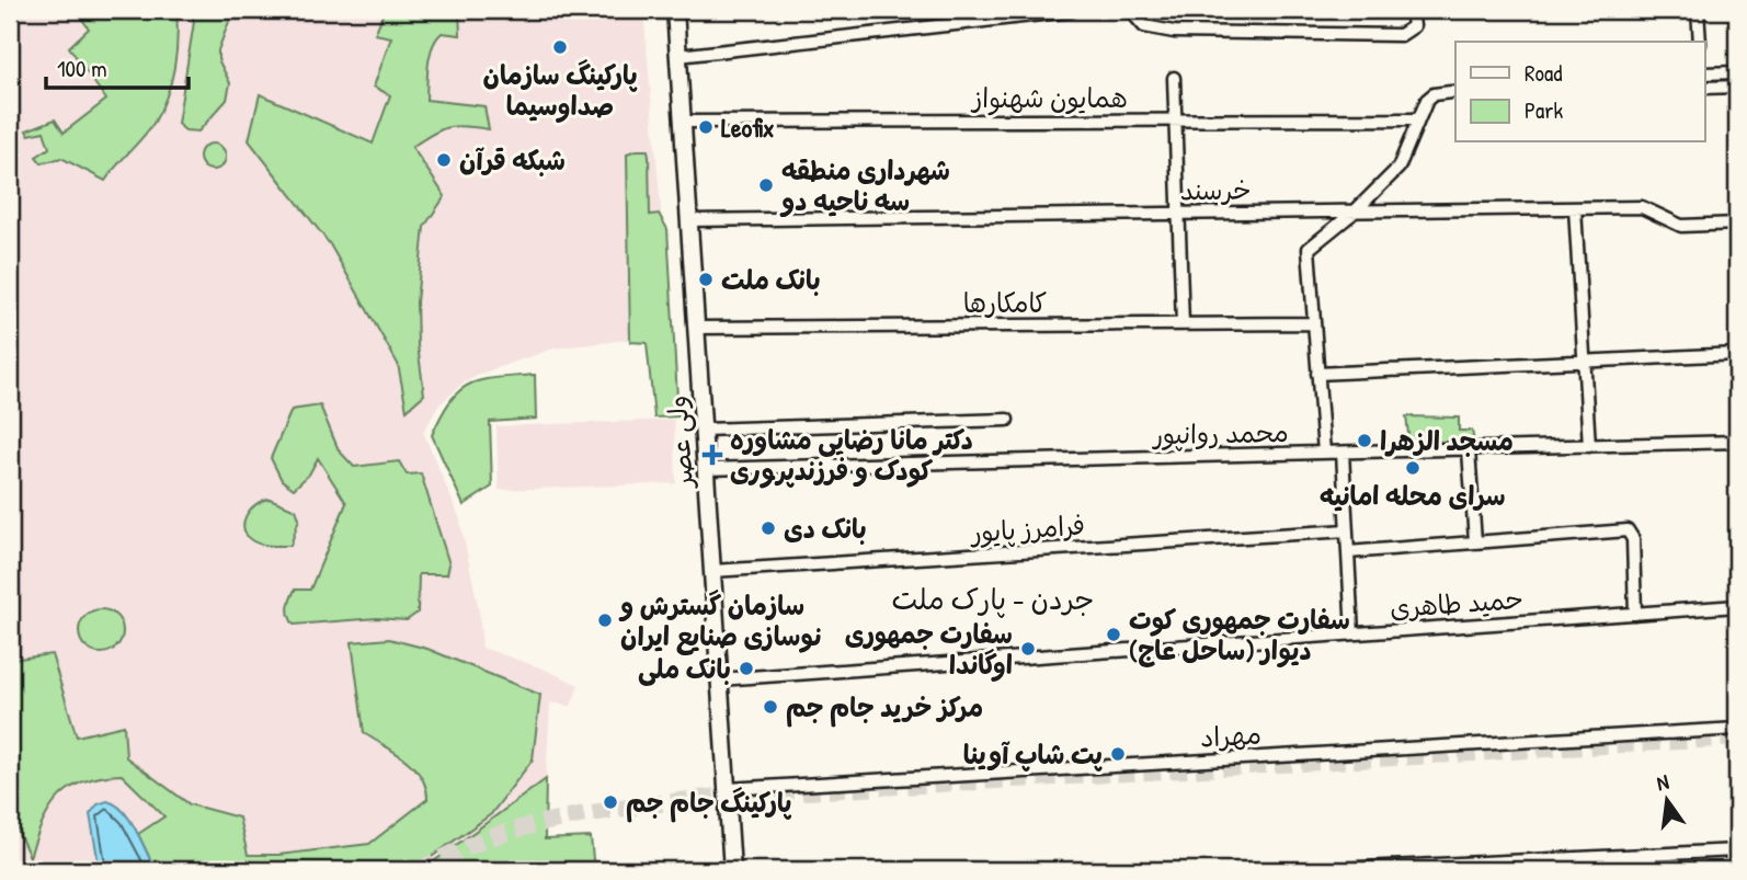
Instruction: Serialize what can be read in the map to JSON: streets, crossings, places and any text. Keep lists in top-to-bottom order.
{
  "streets": {
    "main road": ["ولی عصر"],
    "street": [
      "همایون شهنواز",
      "خرسند",
      "کامکارها",
      "محمد روانپور",
      "فرامرز پایور",
      "حمید طاهری",
      "مهراد"
    ]
  },
  "crossings": [
    ["همایون شهنواز", "ولی عصر"],
    ["خرسند", "ولی عصر"],
    ["کامکارها", "ولی عصر"],
    ["محمد روانپور", "ولی عصر"],
    ["ولی عصر", "فرامرز پایور"],
    ["ولی عصر", "حمید طاهری"],
    ["ولی عصر", "مهراد"]
  ],
  "districts": ["جردن - پارک ملت"],
  "places": {
    "other": [
      "پارکینگ سازمان صداوسیما",
      "Leofix",
      "شبکه قرآن",
      "شهرداری منطقه سه ناحیه دو",
      "بانک ملت",
      "مسجد الزهرا",
      "سرای محله امانیه",
      "بانک دی",
      "سازمان گسترش و نوسازی صنایع ایران",
      "سفارت جمهوری کوت دیوار (ساحل عاج)",
      "سفارت جمهوری اوگاندا",
      "بانک ملی",
      "مرکز خرید جام جم",
      "پت شاپ آوینا",
      "پارکینگ جام جم"
    ],
    "health": ["دکتر مانا رضایی مشاوره کودک و فرزندپروری"]
  },
  "legend": ["Road", "Park"],
  "scale_bar": "100 m",
  "north": "top"
}
